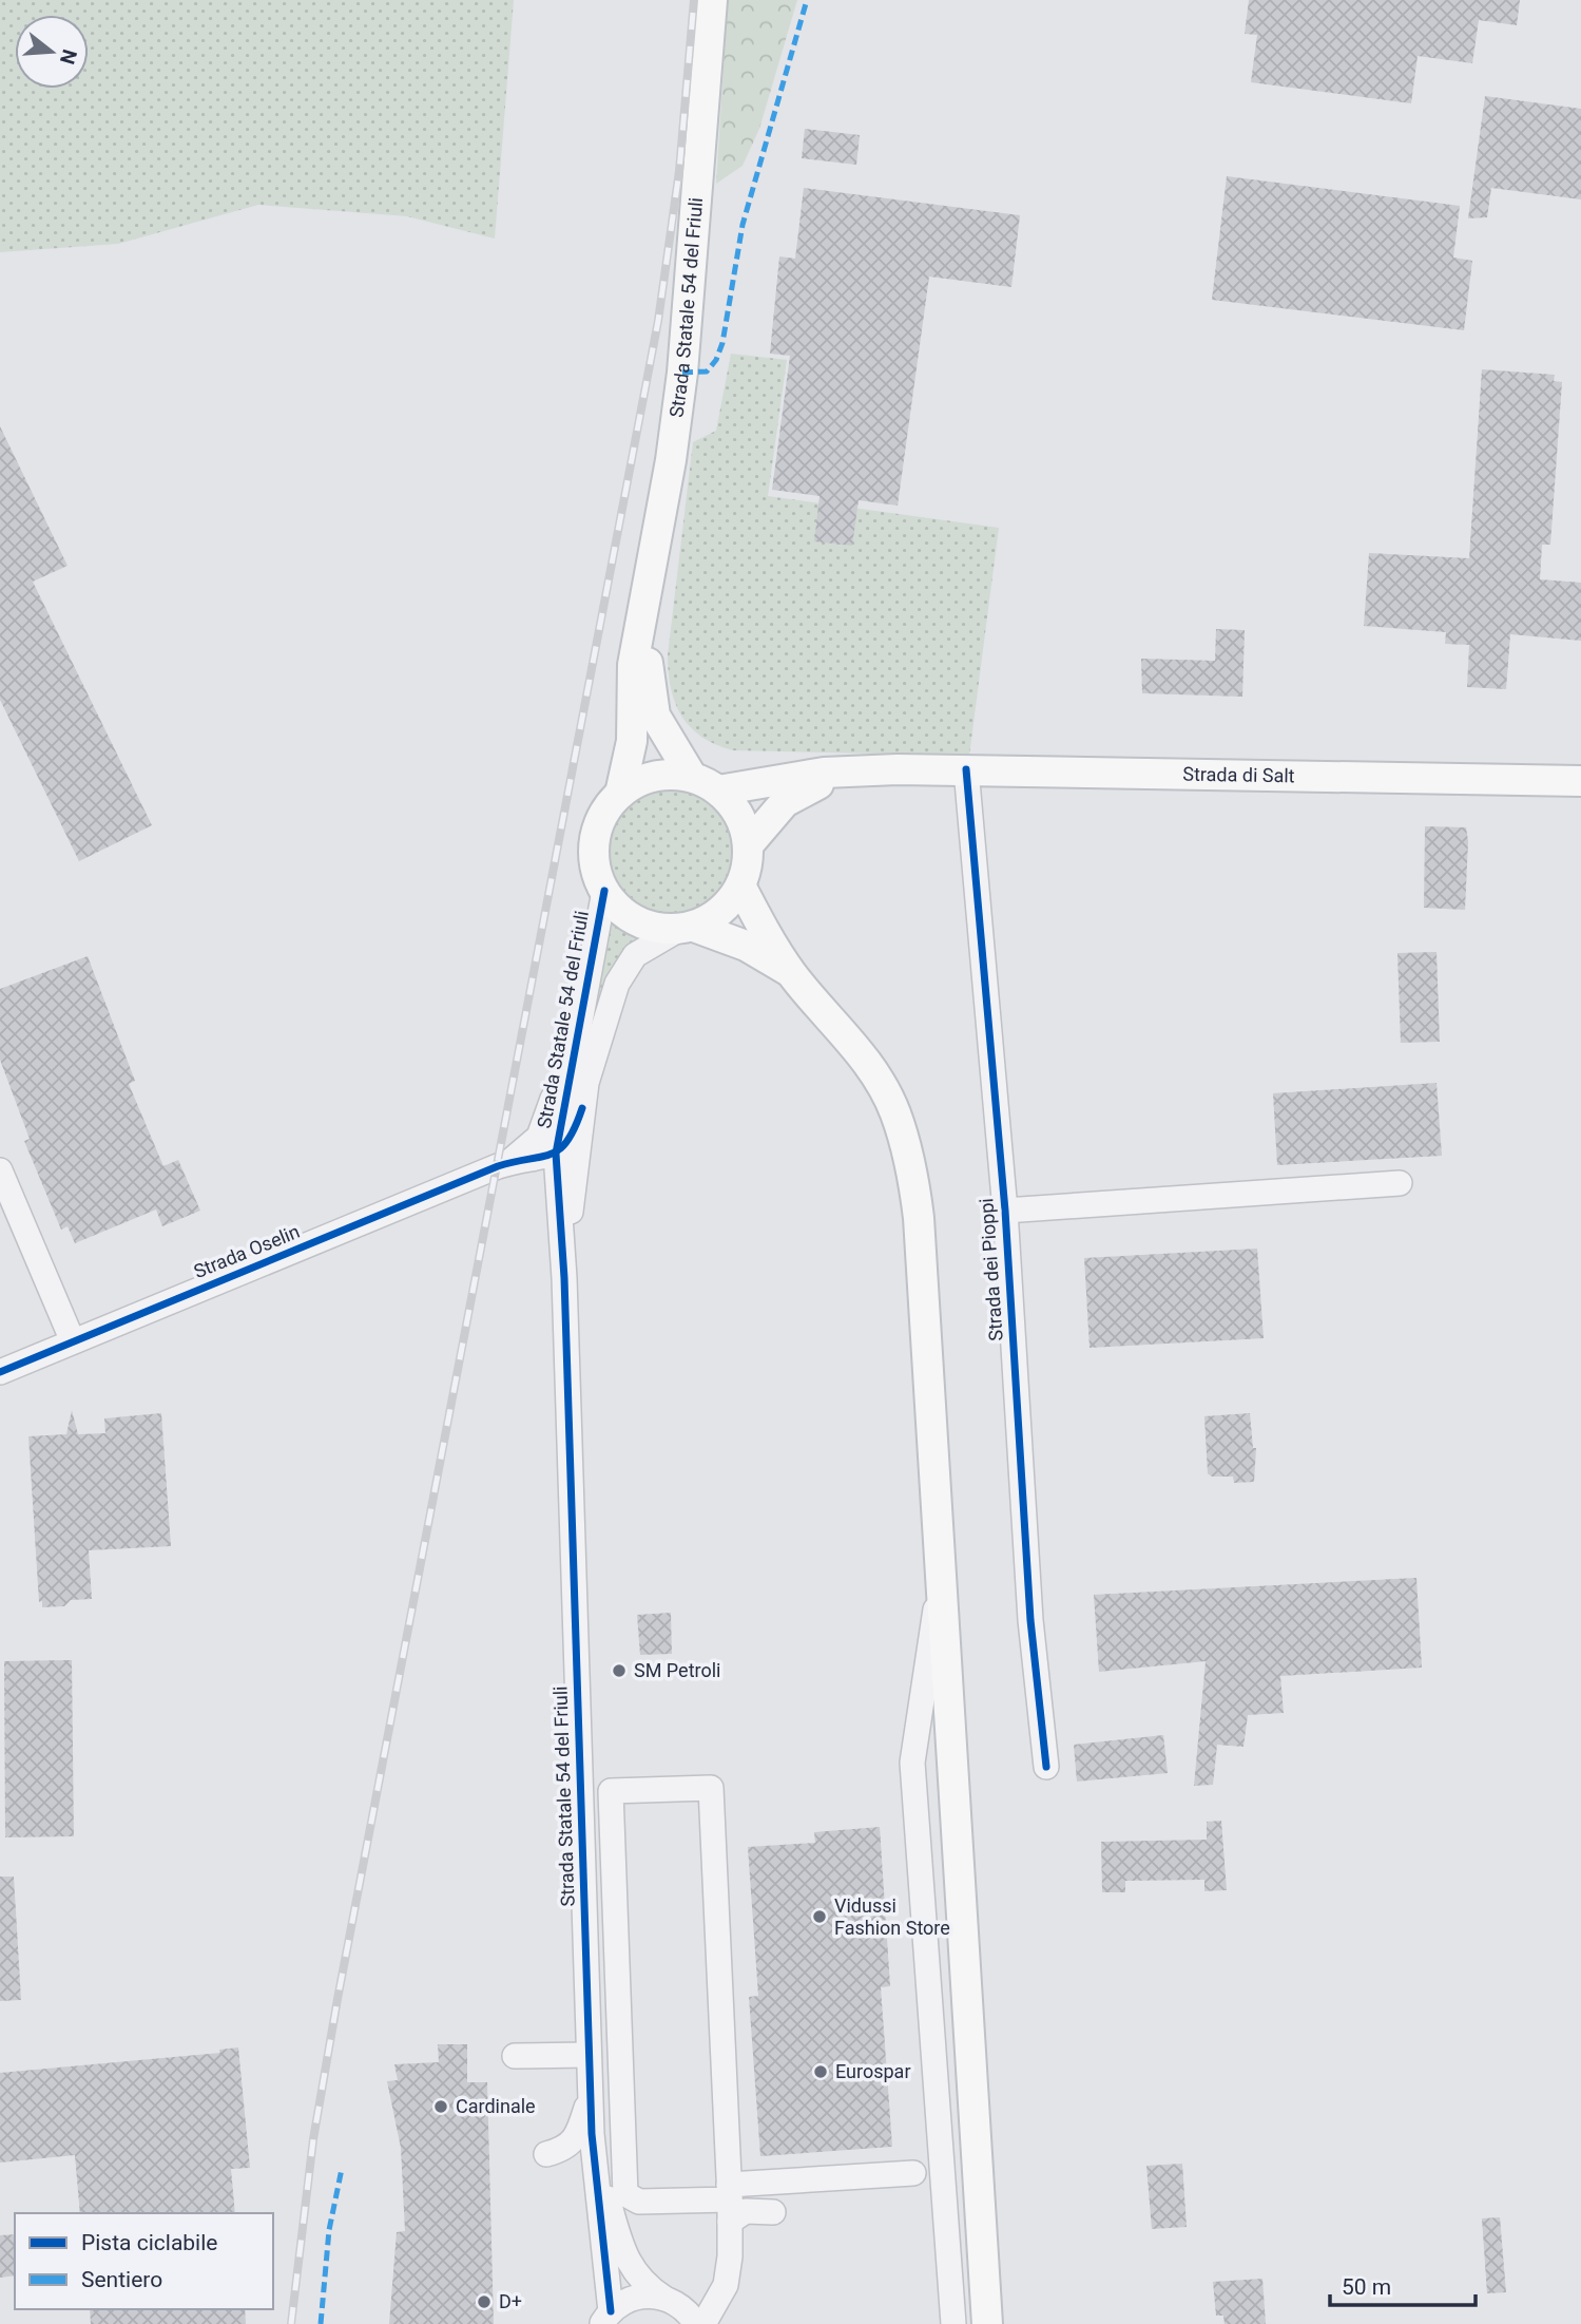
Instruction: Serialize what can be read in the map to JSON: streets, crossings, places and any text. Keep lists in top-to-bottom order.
{
  "streets": {
    "main road": ["Strada Statale 54 del Friuli", "Strada di Salt"],
    "street": ["Strada Oselin", "Strada dei Pioppi"]
  },
  "crossings": [
    ["Strada Statale 54 del Friuli", "Strada Oselin"],
    ["Strada di Salt", "Strada dei Pioppi"]
  ],
  "places": [
    "SM Petroli",
    "Vidussi Fashion Store",
    "Eurospar",
    "Cardinale",
    "D+"
  ],
  "legend": ["Pista ciclabile", "Sentiero"],
  "scale_bar": "50 m",
  "north": "right"
}
